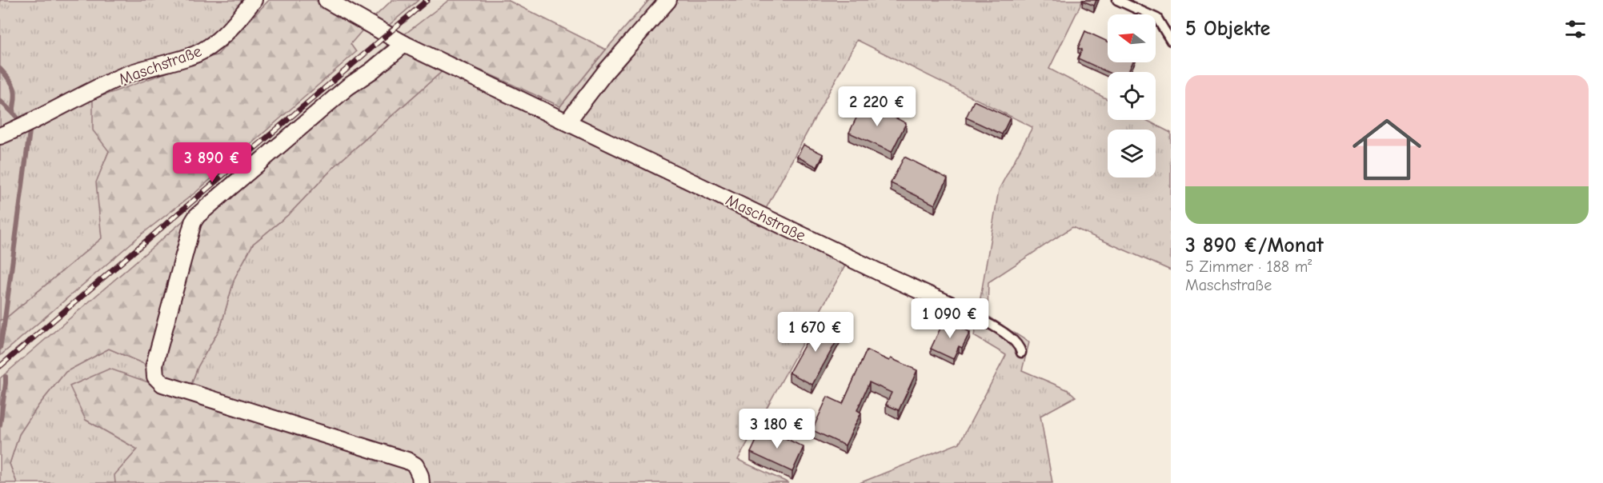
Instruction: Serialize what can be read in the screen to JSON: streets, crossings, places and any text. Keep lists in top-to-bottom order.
{
  "streets": {
    "street": ["Maschstraße"]
  },
  "north": "left",
  "page": {
    "heading": "5 Objekte",
    "list": [
      {
        "name": "3 890 €/Monat",
        "note": "5 Zimmer · 188 m² · Maschstraße"
      }
    ],
    "price": [
      "2 220 €",
      "3 890 €",
      "1 090 €",
      "1 670 €",
      "3 180 €"
    ]
  }
}
